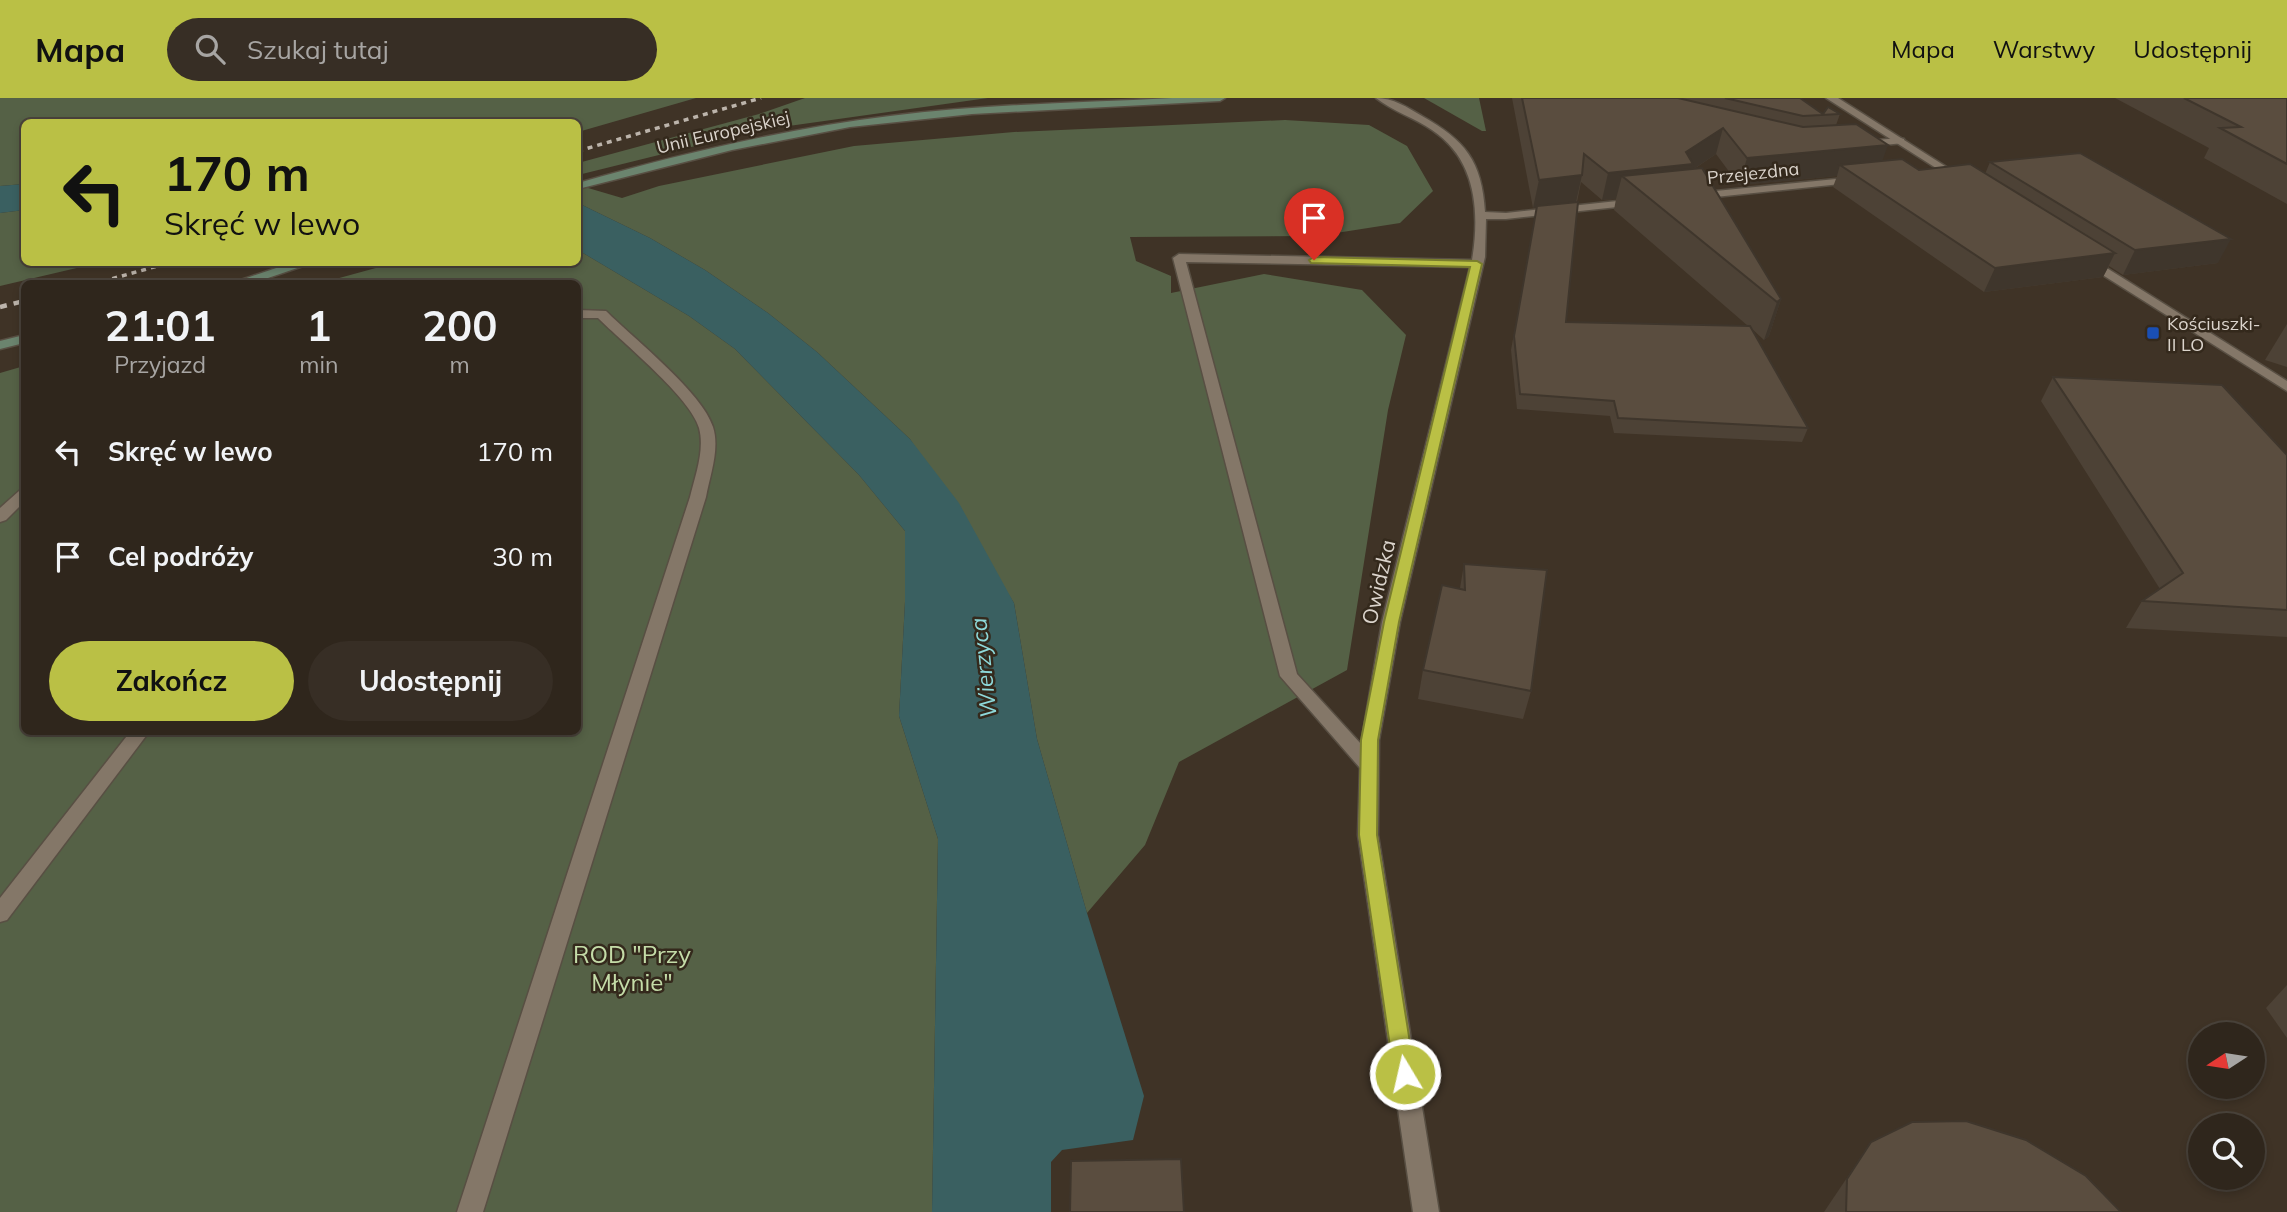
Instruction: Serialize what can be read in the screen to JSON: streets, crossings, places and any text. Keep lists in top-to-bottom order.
{
  "streets": {
    "main road": ["Unii Europejskiej"],
    "street": ["Przejezdna", "Owidzka"]
  },
  "water": ["Wierzyca"],
  "parks": ["ROD \"Przy Młynie\""],
  "places": {
    "transit": ["Kościuszki- II LO"]
  },
  "north": "left",
  "page": {
    "header": "Mapa",
    "search": "Szukaj tutaj",
    "nav": ["Mapa", "Warstwy", "Udostępnij"],
    "turn": ["170 m", "Skręć w lewo"],
    "eta": [
      "21:01",
      "Przyjazd",
      "1",
      "min",
      "200",
      "m"
    ],
    "list": [
      {
        "name": "Skręć w lewo",
        "value": "170 m"
      },
      {
        "name": "Cel podróży",
        "value": "30 m"
      }
    ],
    "buttons": ["Zakończ", "Udostępnij"]
  }
}
